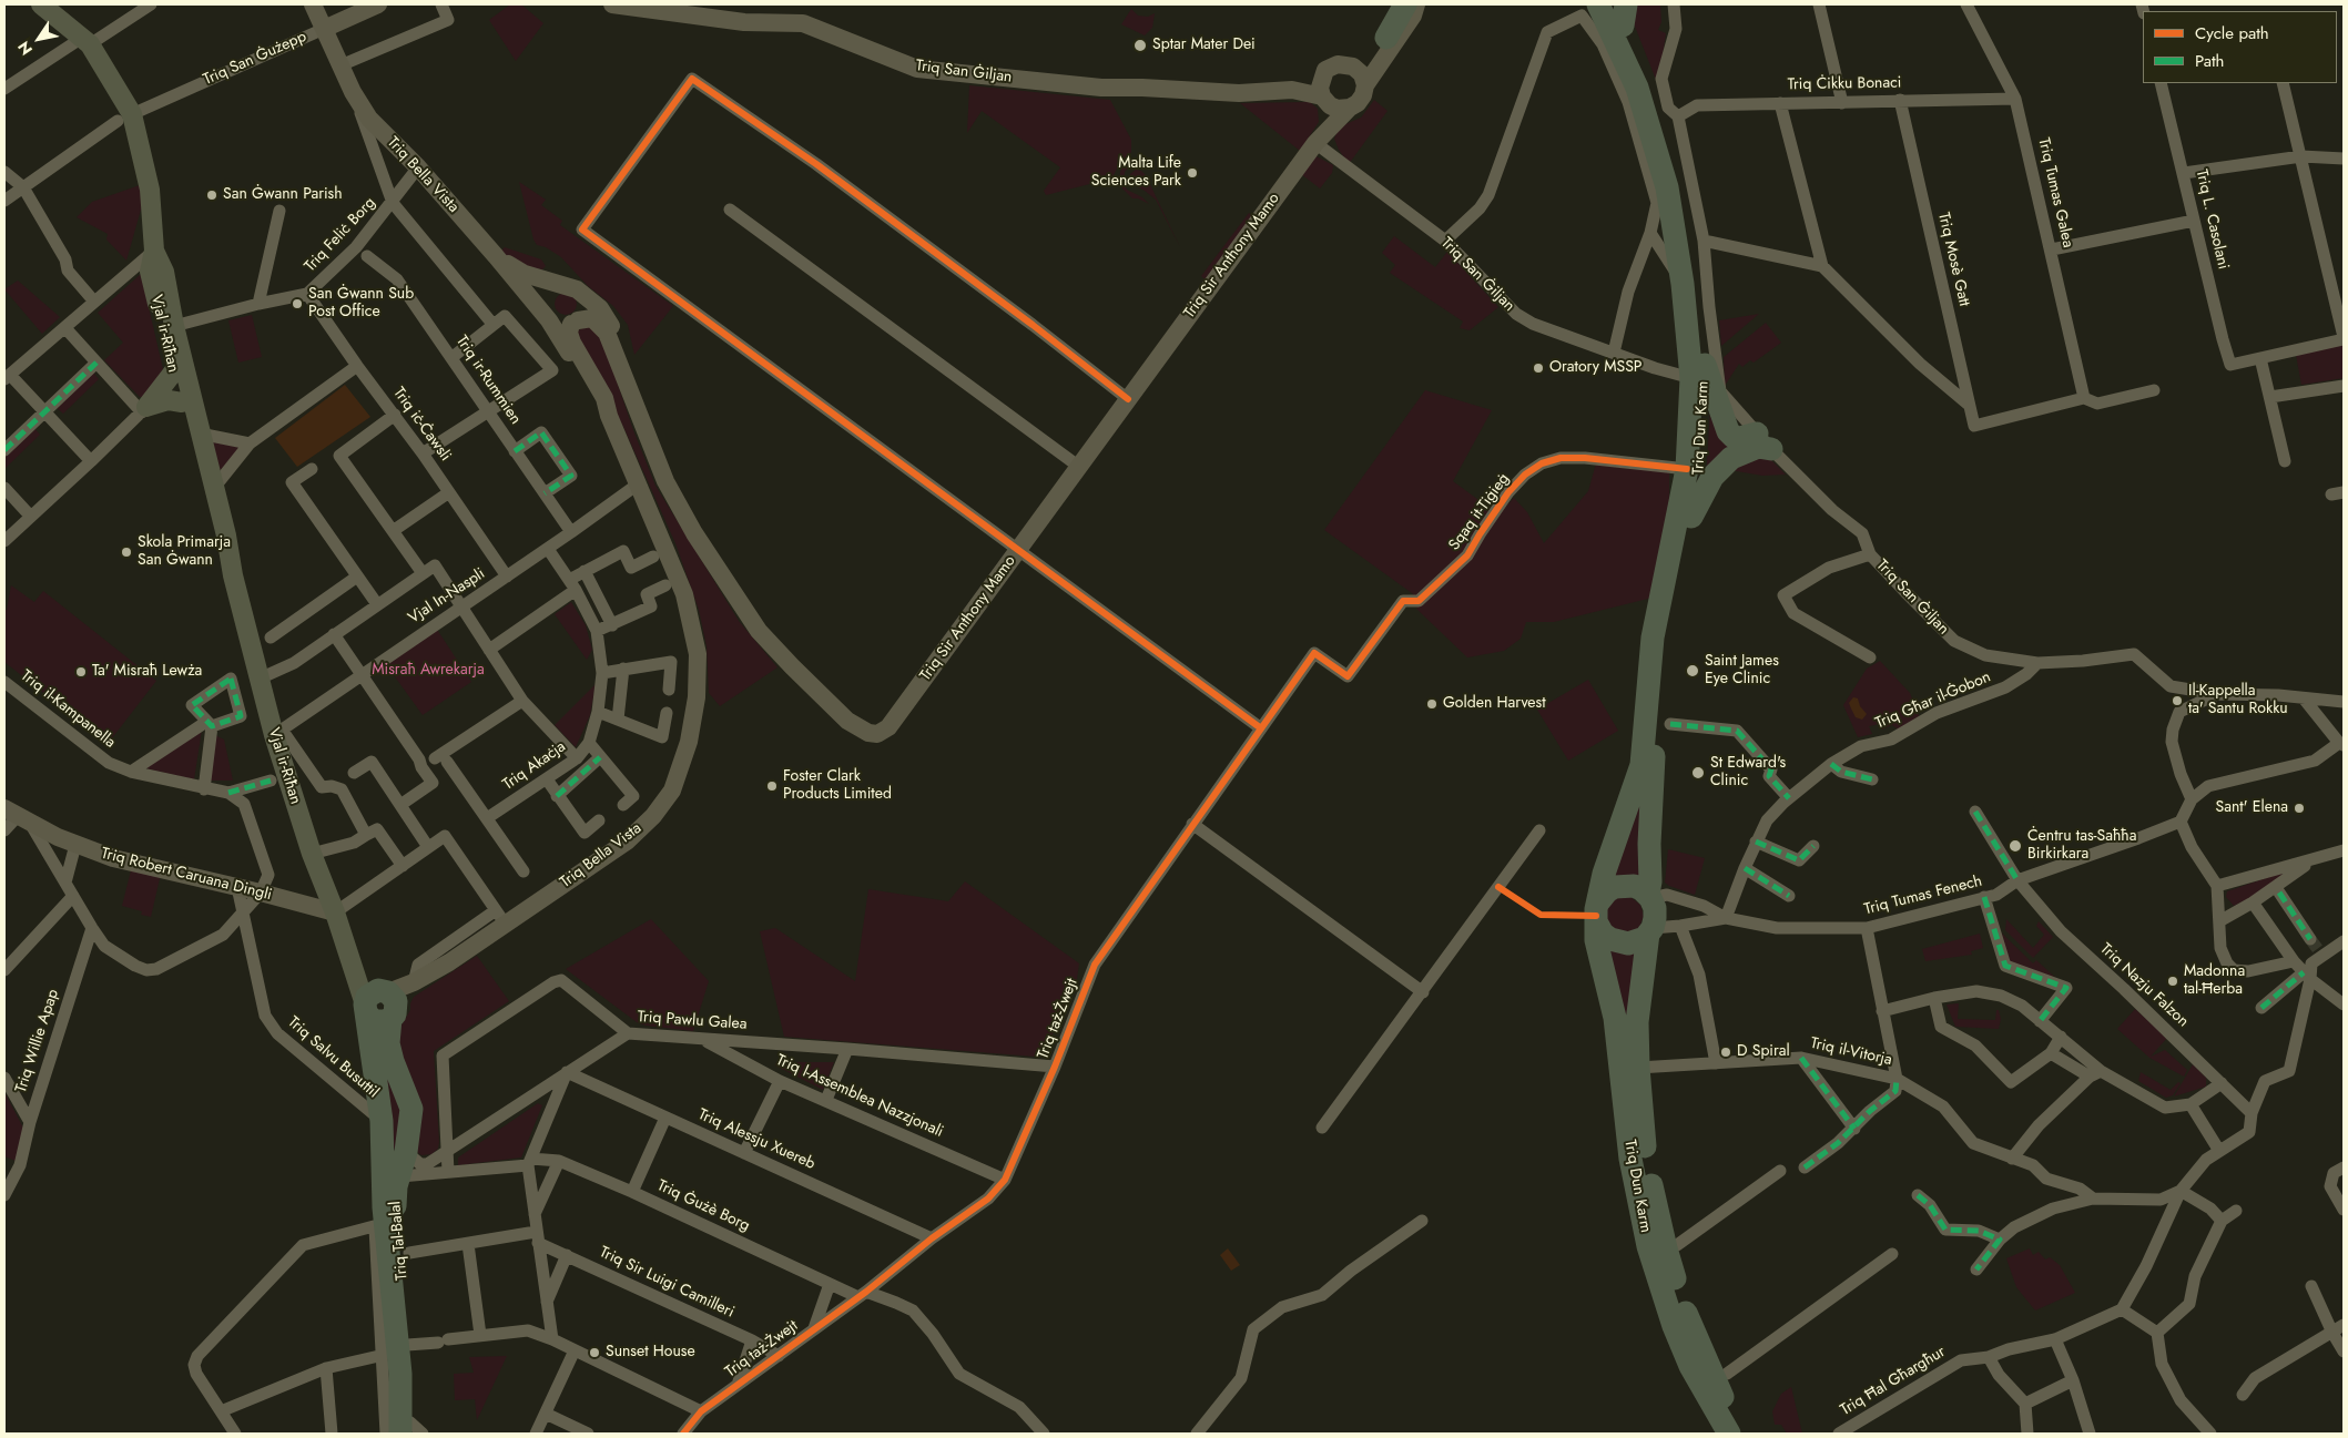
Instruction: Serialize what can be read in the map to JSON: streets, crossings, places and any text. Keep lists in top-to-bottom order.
{
  "streets": {
    "highway": ["Triq Dun Karm", "Triq Tal-Balal"],
    "main road": [
      "Triq San Ġużepp",
      "Triq San Ġiljan",
      "Triq Bella Vista",
      "Triq Sir Anthony Mamo",
      "Vjal ir-Riħan",
      "Triq Robert Caruana Dingli"
    ],
    "street": [
      "Triq Ċikku Bonaci",
      "Triq Tumas Galea",
      "Triq L. Casolani",
      "Triq Feliċ Borg",
      "Triq Mosè Gatt",
      "Triq ir-Rummien",
      "Triq iċ-Ċawsli",
      "Sqaq it-Tiġieġ",
      "Vjal In-Naspli",
      "Triq Għar il-Ġobon",
      "Triq il-Kampanella",
      "Triq Akaċja",
      "Triq Tumas Fenech",
      "Triq Nazju Falzon",
      "Triq taż-Żwejt",
      "Triq Pawlu Galea",
      "Triq Willie Apap",
      "Triq il-Vitorja",
      "Triq Salvu Busuttil",
      "Triq l-Assemblea Nazzjonali",
      "Triq Alessju Xuereb",
      "Triq Ġużè Borg",
      "Triq Sir Luigi Camilleri",
      "Triq Ħal Għargħur"
    ]
  },
  "crossings": [
    ["Triq San Ġużepp", "Triq Bella Vista"],
    ["Triq San Ġużepp", "Vjal ir-Riħan"],
    ["Triq San Ġiljan", "Triq Sir Anthony Mamo"],
    ["Triq San Ġiljan", "Triq Dun Karm"],
    ["Triq San Ġiljan", "Triq Għar il-Ġobon"],
    ["Triq Ċikku Bonaci", "Triq Tumas Galea"],
    ["Triq Ċikku Bonaci", "Triq Mosè Gatt"],
    ["Triq Ċikku Bonaci", "Triq Dun Karm"],
    ["Triq Bella Vista", "Triq Feliċ Borg"],
    ["Triq Bella Vista", "Triq Sir Anthony Mamo"],
    ["Triq Bella Vista", "Vjal ir-Riħan"],
    ["Triq Bella Vista", "Vjal In-Naspli"],
    ["Triq Bella Vista", "Triq Tal-Balal"],
    ["Triq Tumas Galea", "Triq Mosè Gatt"],
    ["Triq Feliċ Borg", "Vjal ir-Riħan"],
    ["Triq Feliċ Borg", "Triq iċ-Ċawsli"],
    ["Vjal ir-Riħan", "Vjal In-Naspli"],
    ["Vjal ir-Riħan", "Triq Robert Caruana Dingli"],
    ["Vjal ir-Riħan", "Triq Tal-Balal"],
    ["Triq ir-Rummien", "Vjal In-Naspli"],
    ["Triq iċ-Ċawsli", "Vjal In-Naspli"],
    ["Triq Dun Karm", "Sqaq it-Tiġieġ"],
    ["Triq Dun Karm", "Triq Tumas Fenech"],
    ["Triq Dun Karm", "Triq il-Vitorja"],
    ["Sqaq it-Tiġieġ", "Triq taż-Żwejt"],
    ["Vjal In-Naspli", "Triq Akaċja"],
    ["Triq Għar il-Ġobon", "Triq Tumas Fenech"],
    ["Triq Robert Caruana Dingli", "Triq Salvu Busuttil"],
    ["Triq Tumas Fenech", "Triq Nazju Falzon"],
    ["Triq taż-Żwejt", "Triq Pawlu Galea"],
    ["Triq taż-Żwejt", "Triq l-Assemblea Nazzjonali"],
    ["Triq taż-Żwejt", "Triq Alessju Xuereb"],
    ["Triq taż-Żwejt", "Triq Ġużè Borg"],
    ["Triq taż-Żwejt", "Triq Sir Luigi Camilleri"],
    ["Triq Pawlu Galea", "Triq l-Assemblea Nazzjonali"],
    ["Triq Salvu Busuttil", "Triq Tal-Balal"],
    ["Triq Ġużè Borg", "Triq Tal-Balal"]
  ],
  "parks": ["Misraħ Awrekarja"],
  "places": [
    "Sptar Mater Dei",
    "Malta Life Sciences Park",
    "San Ġwann Parish",
    "San Ġwann Sub Post Office",
    "Oratory MSSP",
    "Skola Primarja San Ġwann",
    "Saint James Eye Clinic",
    "Ta' Misraħ Lewża",
    "Il-Kappella ta' Santu Rokku",
    "Golden Harvest",
    "St Edward's Clinic",
    "Foster Clark Products Limited",
    "Sant' Elena",
    "Ċentru tas-Saħħa Birkirkara",
    "Madonna tal-Ħerba",
    "D Spiral",
    "Sunset House"
  ],
  "legend": ["Cycle path", "Path"],
  "north": "bottom left"
}
